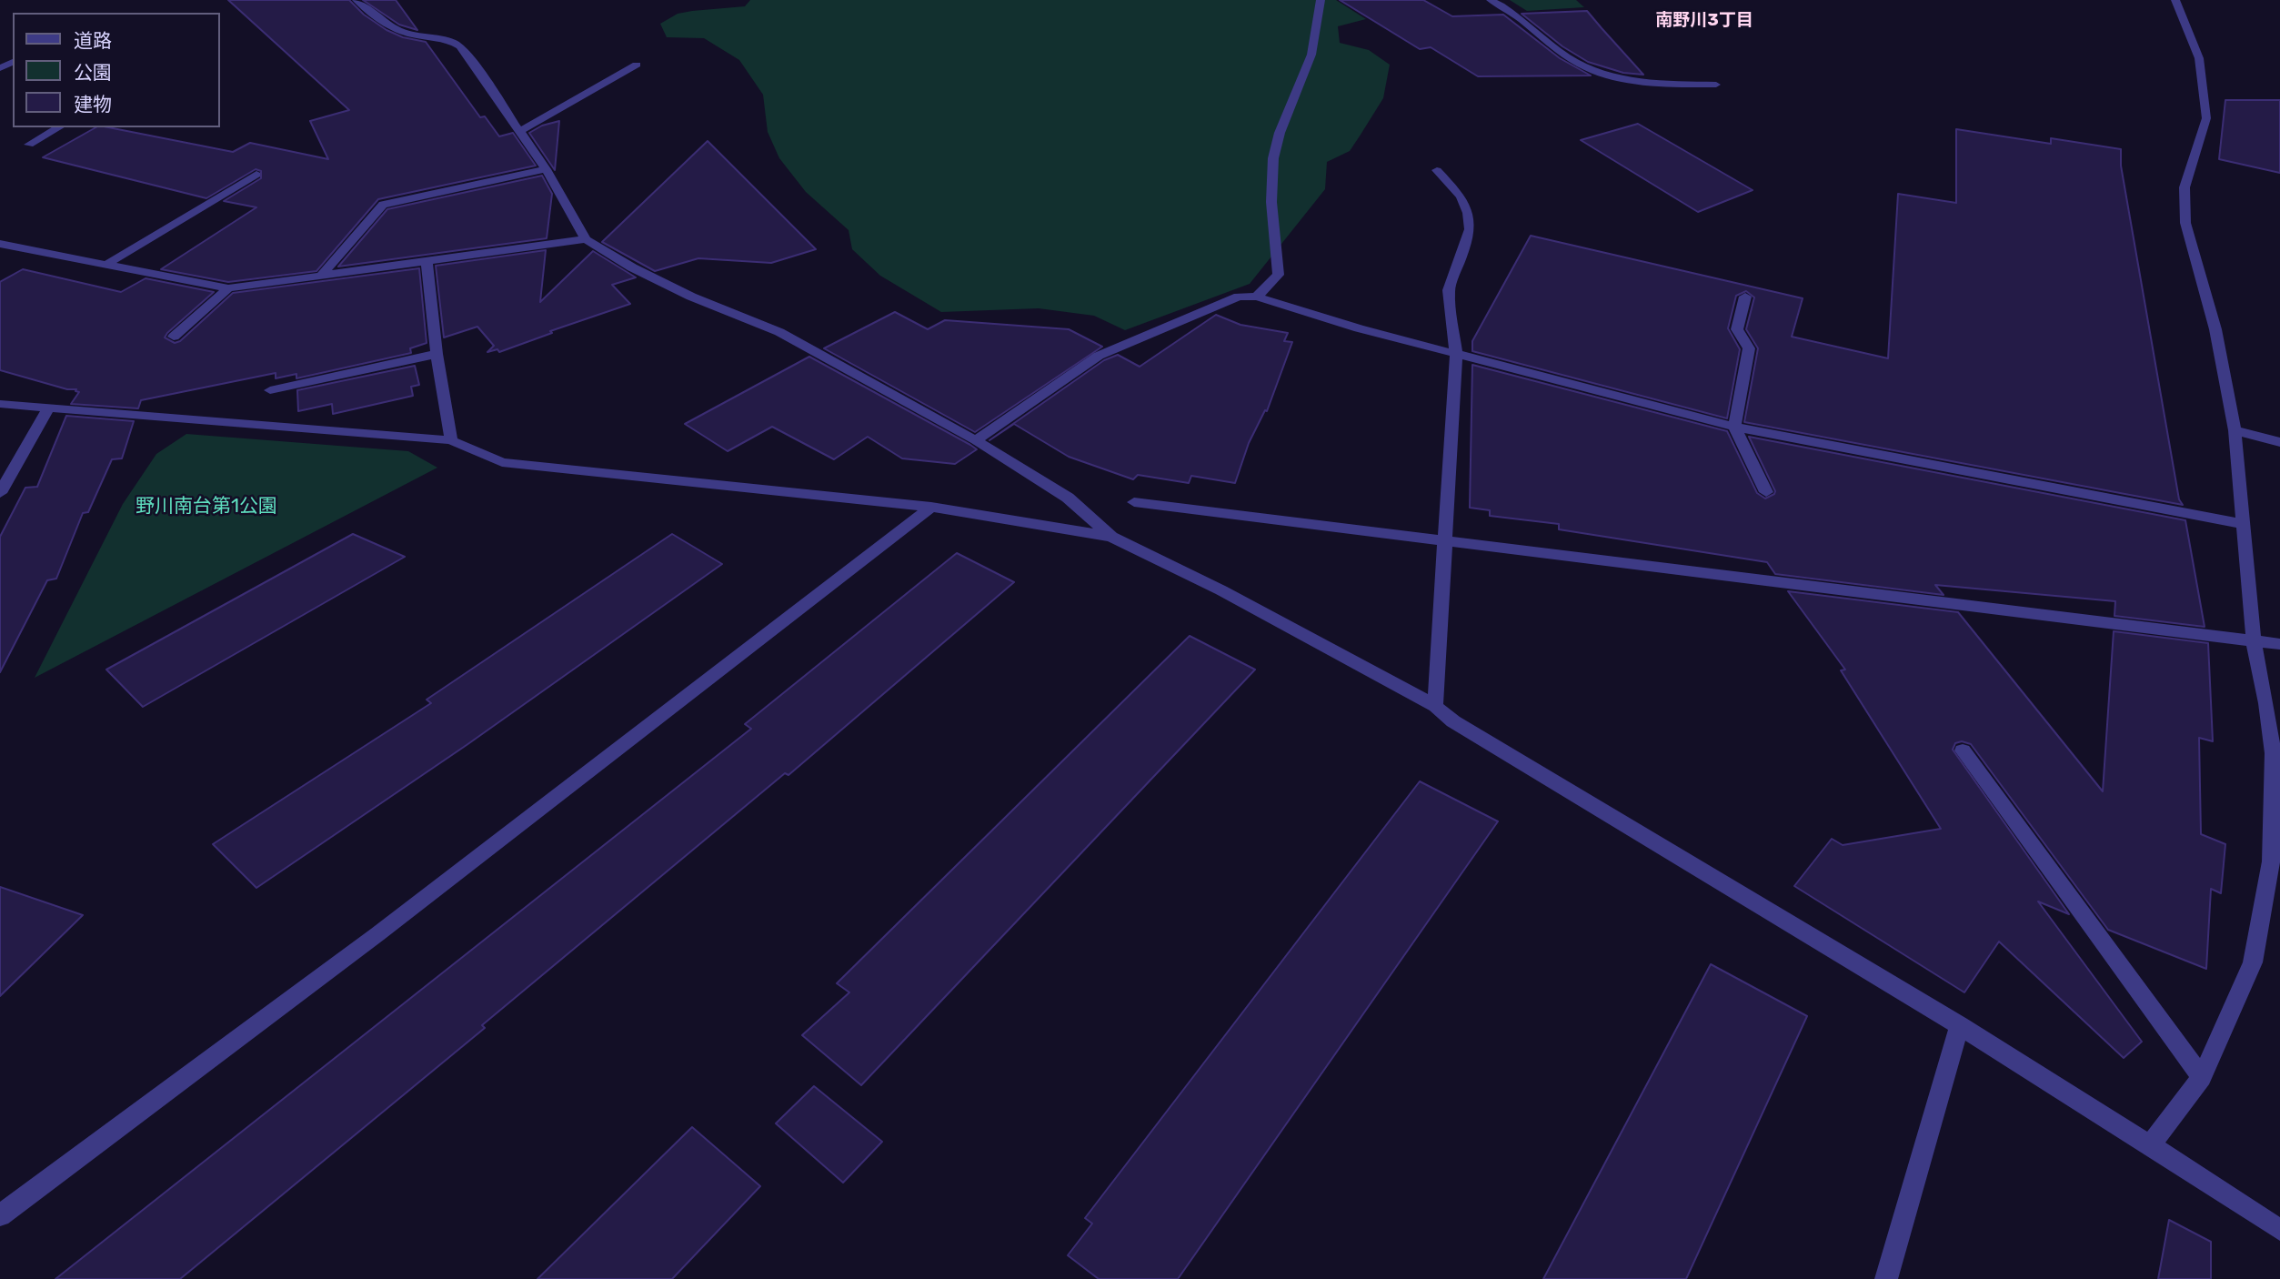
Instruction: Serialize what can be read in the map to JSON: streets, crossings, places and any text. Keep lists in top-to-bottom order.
{
  "districts": ["南野川3丁目"],
  "parks": ["野川南台第1公園"],
  "legend": ["道路", "公園", "建物"]
}
